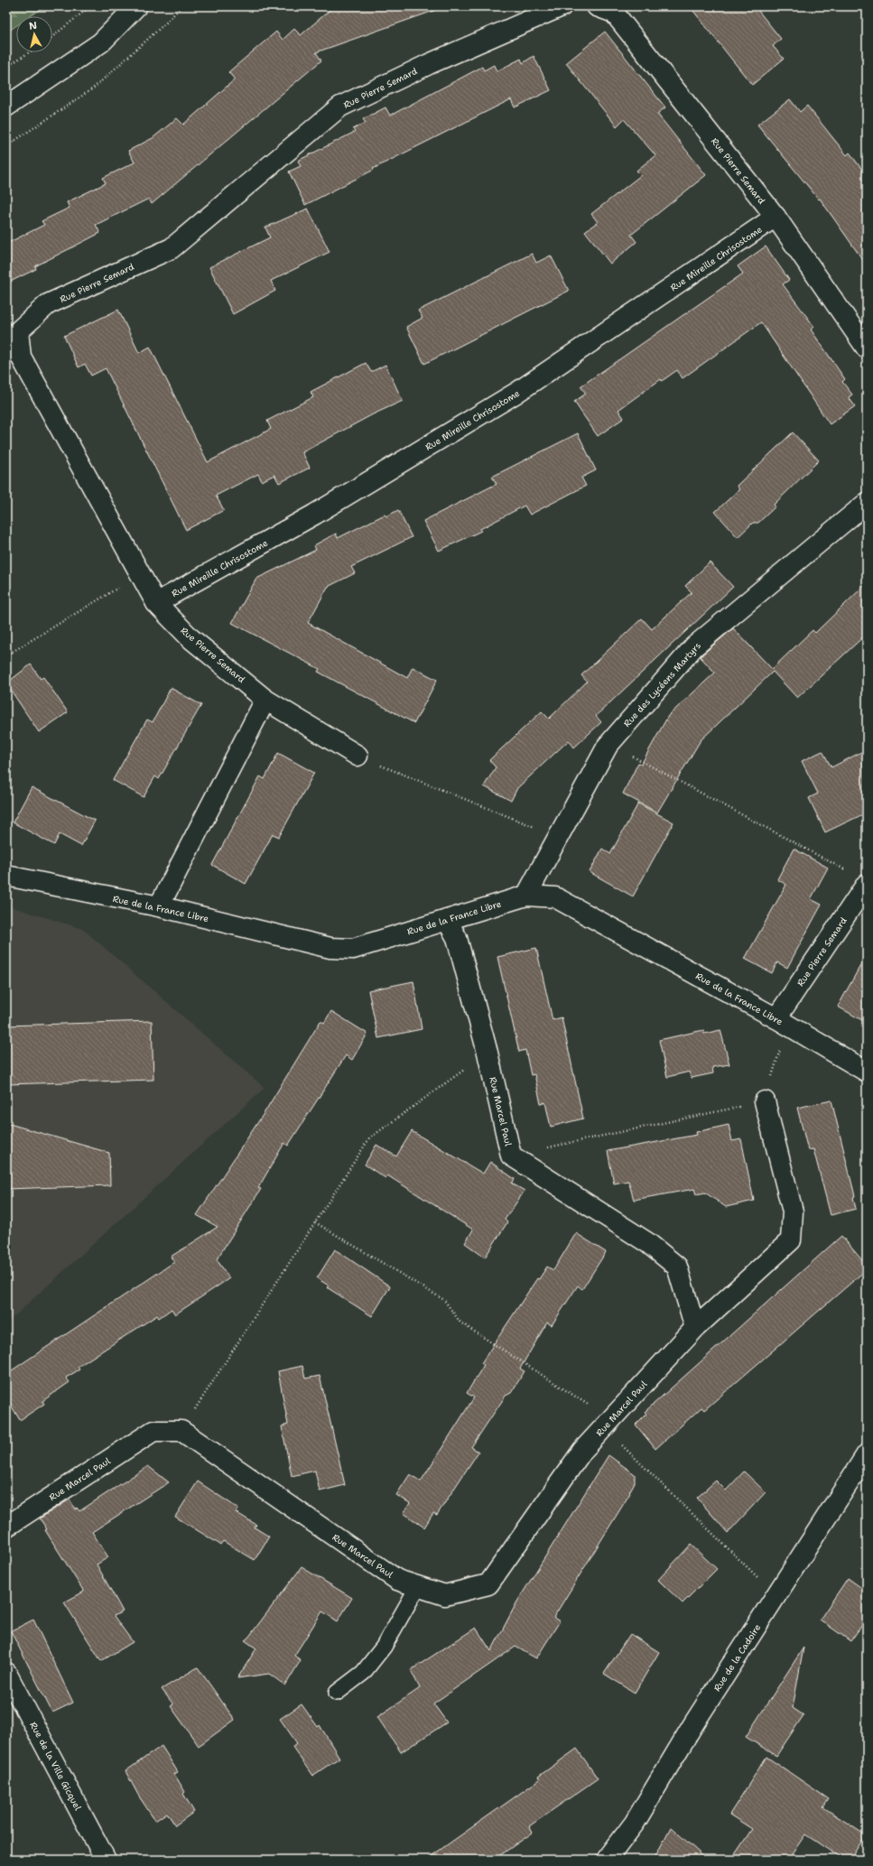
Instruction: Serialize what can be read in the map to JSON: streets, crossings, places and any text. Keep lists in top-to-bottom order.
{
  "streets": {
    "street": [
      "Rue Pierre Semard",
      "Rue Mireille Chrisostome",
      "Rue des Lycéens Martyrs",
      "Rue de la France Libre",
      "Rue Marcel Paul",
      "Rue de la Cadoire",
      "Rue de la Ville Gicquel"
    ]
  },
  "crossings": [
    ["Rue Pierre Semard", "Rue Mireille Chrisostome"],
    ["Rue Pierre Semard", "Rue de la France Libre"],
    ["Rue des Lycéens Martyrs", "Rue de la France Libre"],
    ["Rue de la France Libre", "Rue Marcel Paul"]
  ],
  "north": "top"
}
